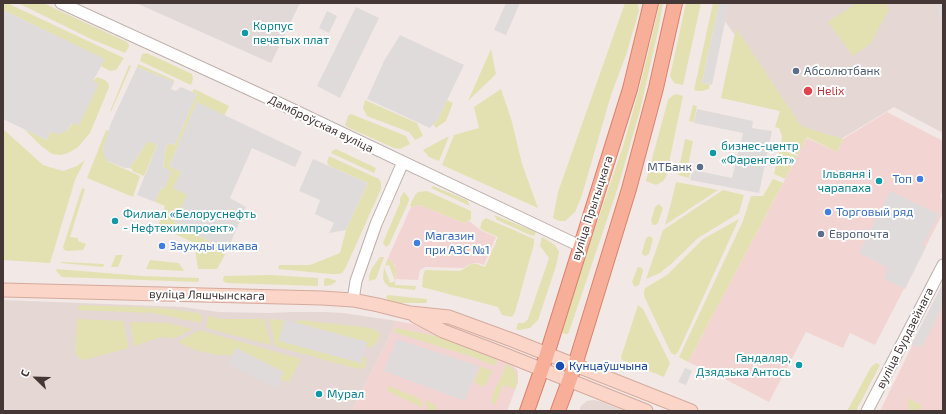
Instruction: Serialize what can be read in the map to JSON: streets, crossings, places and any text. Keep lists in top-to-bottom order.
{
  "streets": {
    "main road": ["вуліца Прытыцкага", "вуліца Ляшчынскага"],
    "street": ["Дамброўская вуліца", "вуліца Бурдзейнага"]
  },
  "crossings": [
    ["Дамброўская вуліца", "вуліца Прытыцкага"],
    ["вуліца Прытыцкага", "вуліца Ляшчынскага"]
  ],
  "places": [
    "Корпус печатых плат",
    "Абсолютбанк",
    "Helix",
    "бизнес-центр «Фаренгейт»",
    "МТБанк",
    "Топ",
    "Ільвяня і чарапаха",
    "Торговый ряд",
    "Филиал «Белоруснефть - Нефтехимпроект»",
    "Европочта",
    "Магазин при АЗС №1",
    "Заужды цикава",
    "Гандаляр, Дзядзька Антось",
    "Кунцаўшчына",
    "Мурал"
  ],
  "north": "top left"
}
